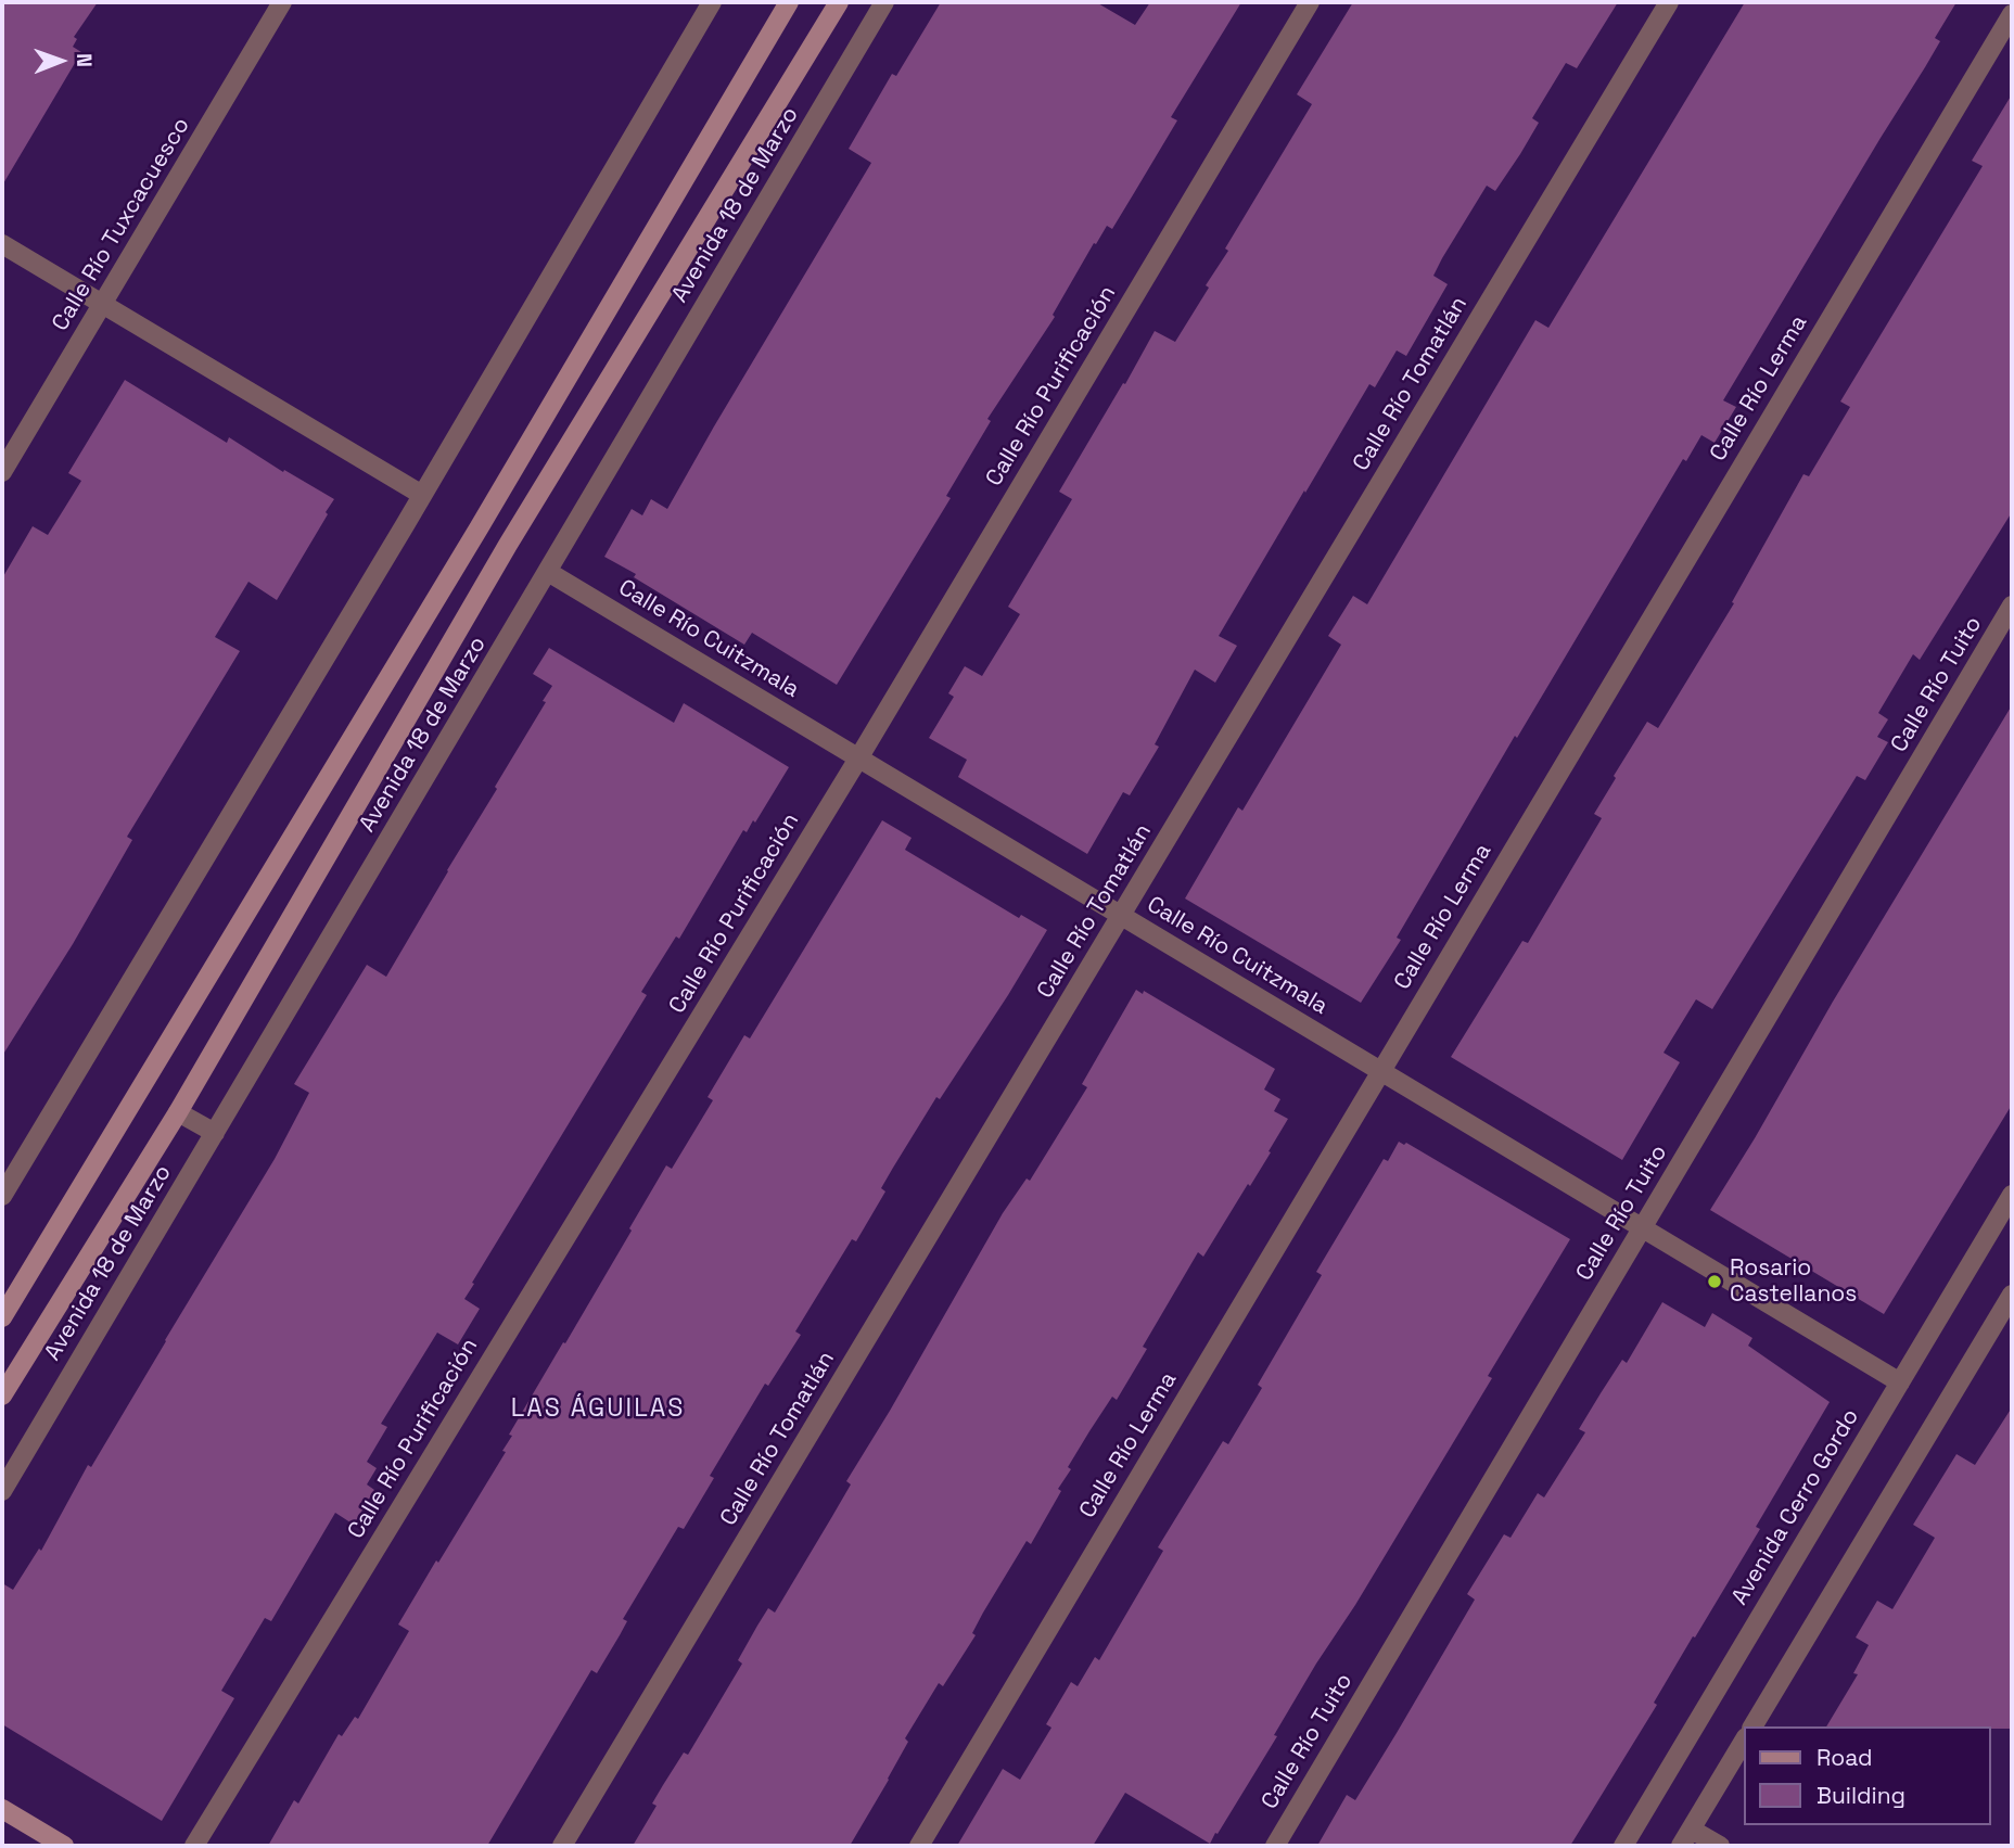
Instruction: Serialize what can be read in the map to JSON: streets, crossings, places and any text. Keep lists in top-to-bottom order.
{
  "streets": {
    "main road": ["Avenida 18 de Marzo"],
    "street": [
      "Calle Río Tuxcacuesco",
      "Calle Río Tomatlán",
      "Calle Río Purificación",
      "Calle Río Lerma",
      "Calle Río Cuitzmala",
      "Calle Río Tuito",
      "Avenida Cerro Gordo"
    ]
  },
  "crossings": [
    ["Avenida 18 de Marzo", "Calle Río Cuitzmala"],
    ["Calle Río Tomatlán", "Calle Río Cuitzmala"],
    ["Calle Río Purificación", "Calle Río Cuitzmala"],
    ["Calle Río Lerma", "Calle Río Cuitzmala"],
    ["Calle Río Cuitzmala", "Calle Río Tuito"],
    ["Calle Río Cuitzmala", "Avenida Cerro Gordo"]
  ],
  "districts": ["LAS ÁGUILAS"],
  "places": ["Rosario Castellanos"],
  "legend": ["Road", "Building"],
  "north": "right"
}
